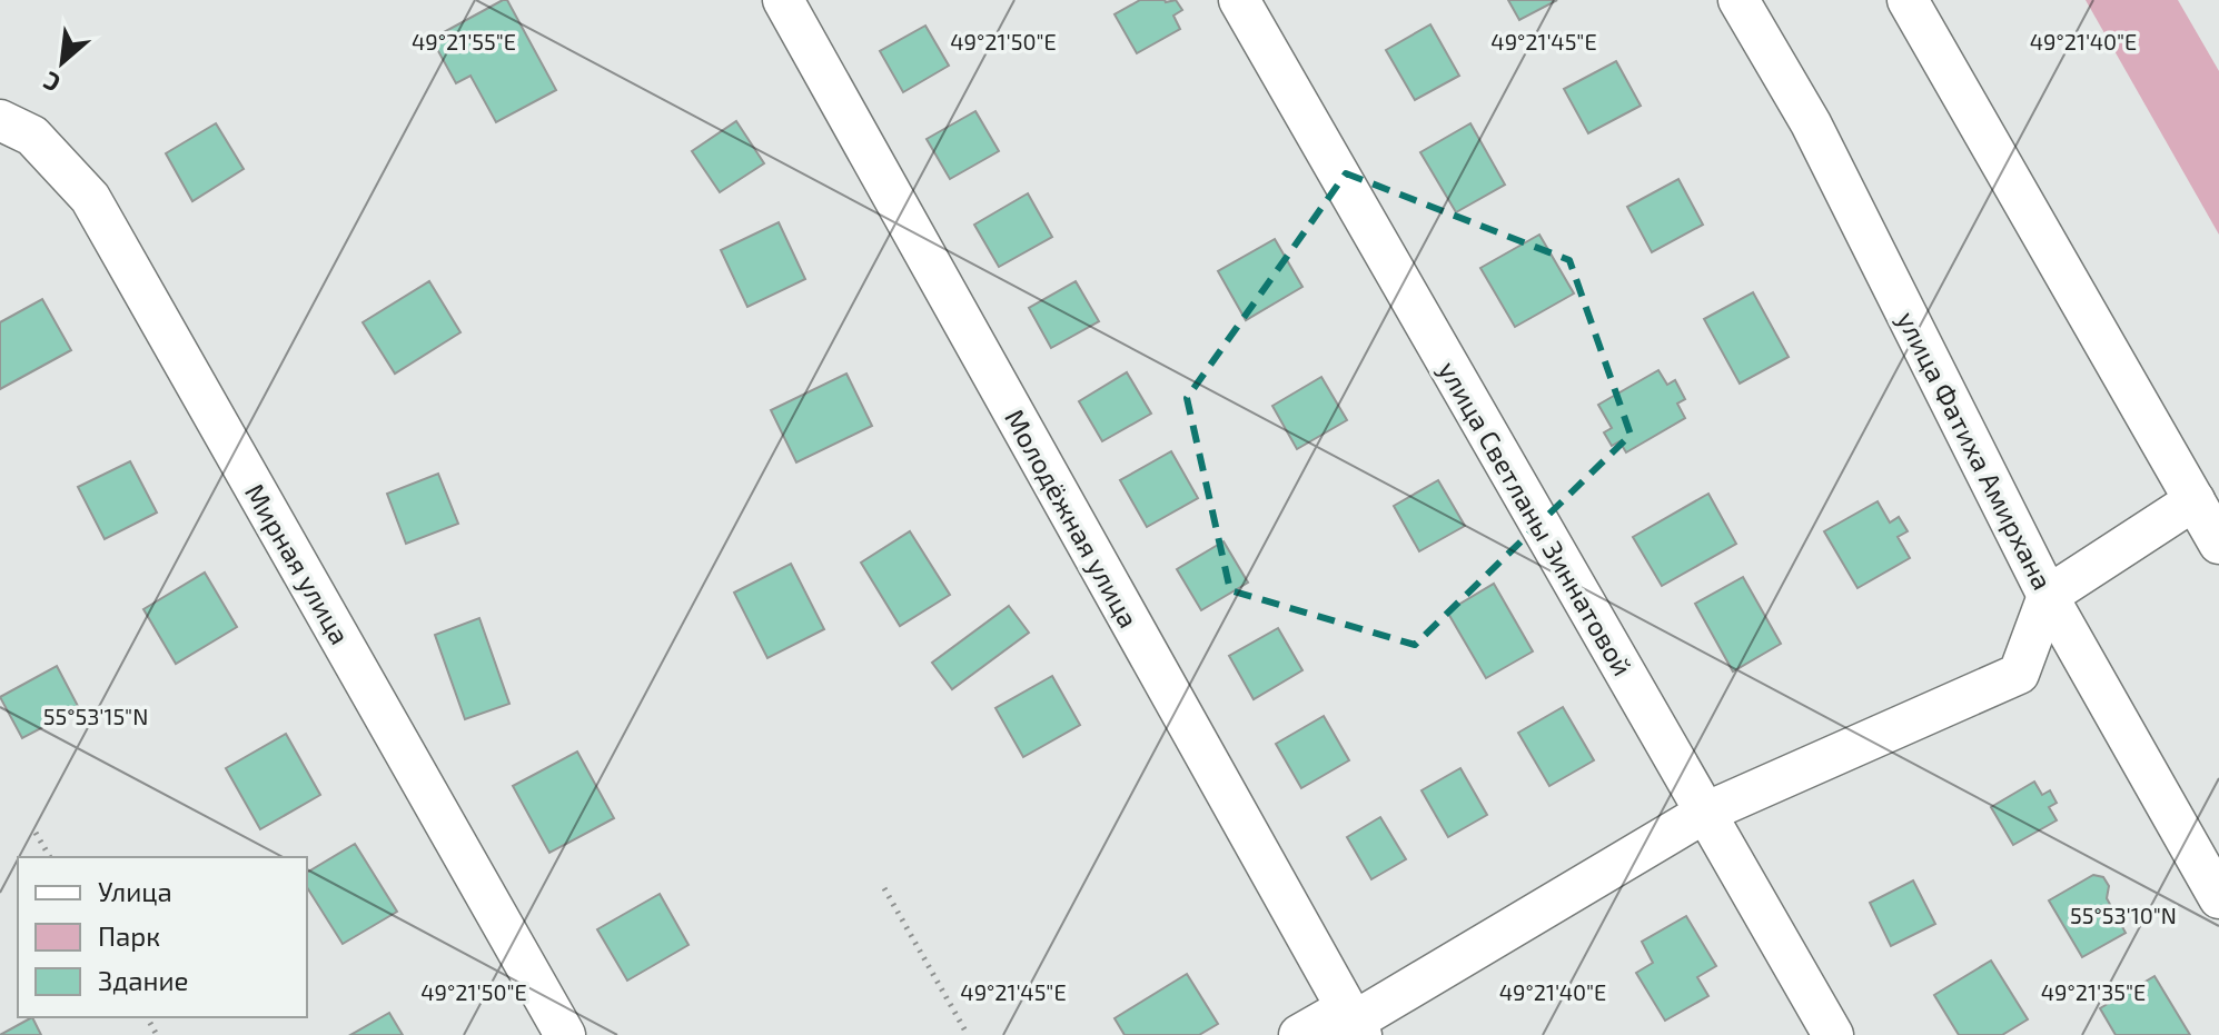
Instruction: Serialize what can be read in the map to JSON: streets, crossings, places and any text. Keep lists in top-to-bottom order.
{
  "streets": {
    "street": [
      "улица Фатиха Амирхана",
      "Молодёжная улица",
      "улица Светланы Зиннатовой",
      "Мирная улица"
    ]
  },
  "legend": ["Улица", "Парк", "Здание"],
  "north": "bottom left",
  "coordinates": [
    "49°21'55\"E",
    "49°21'50\"E",
    "49°21'45\"E",
    "49°21'40\"E",
    "55°53'15\"N",
    "55°53'10\"N",
    "49°21'35\"E"
  ]
}
